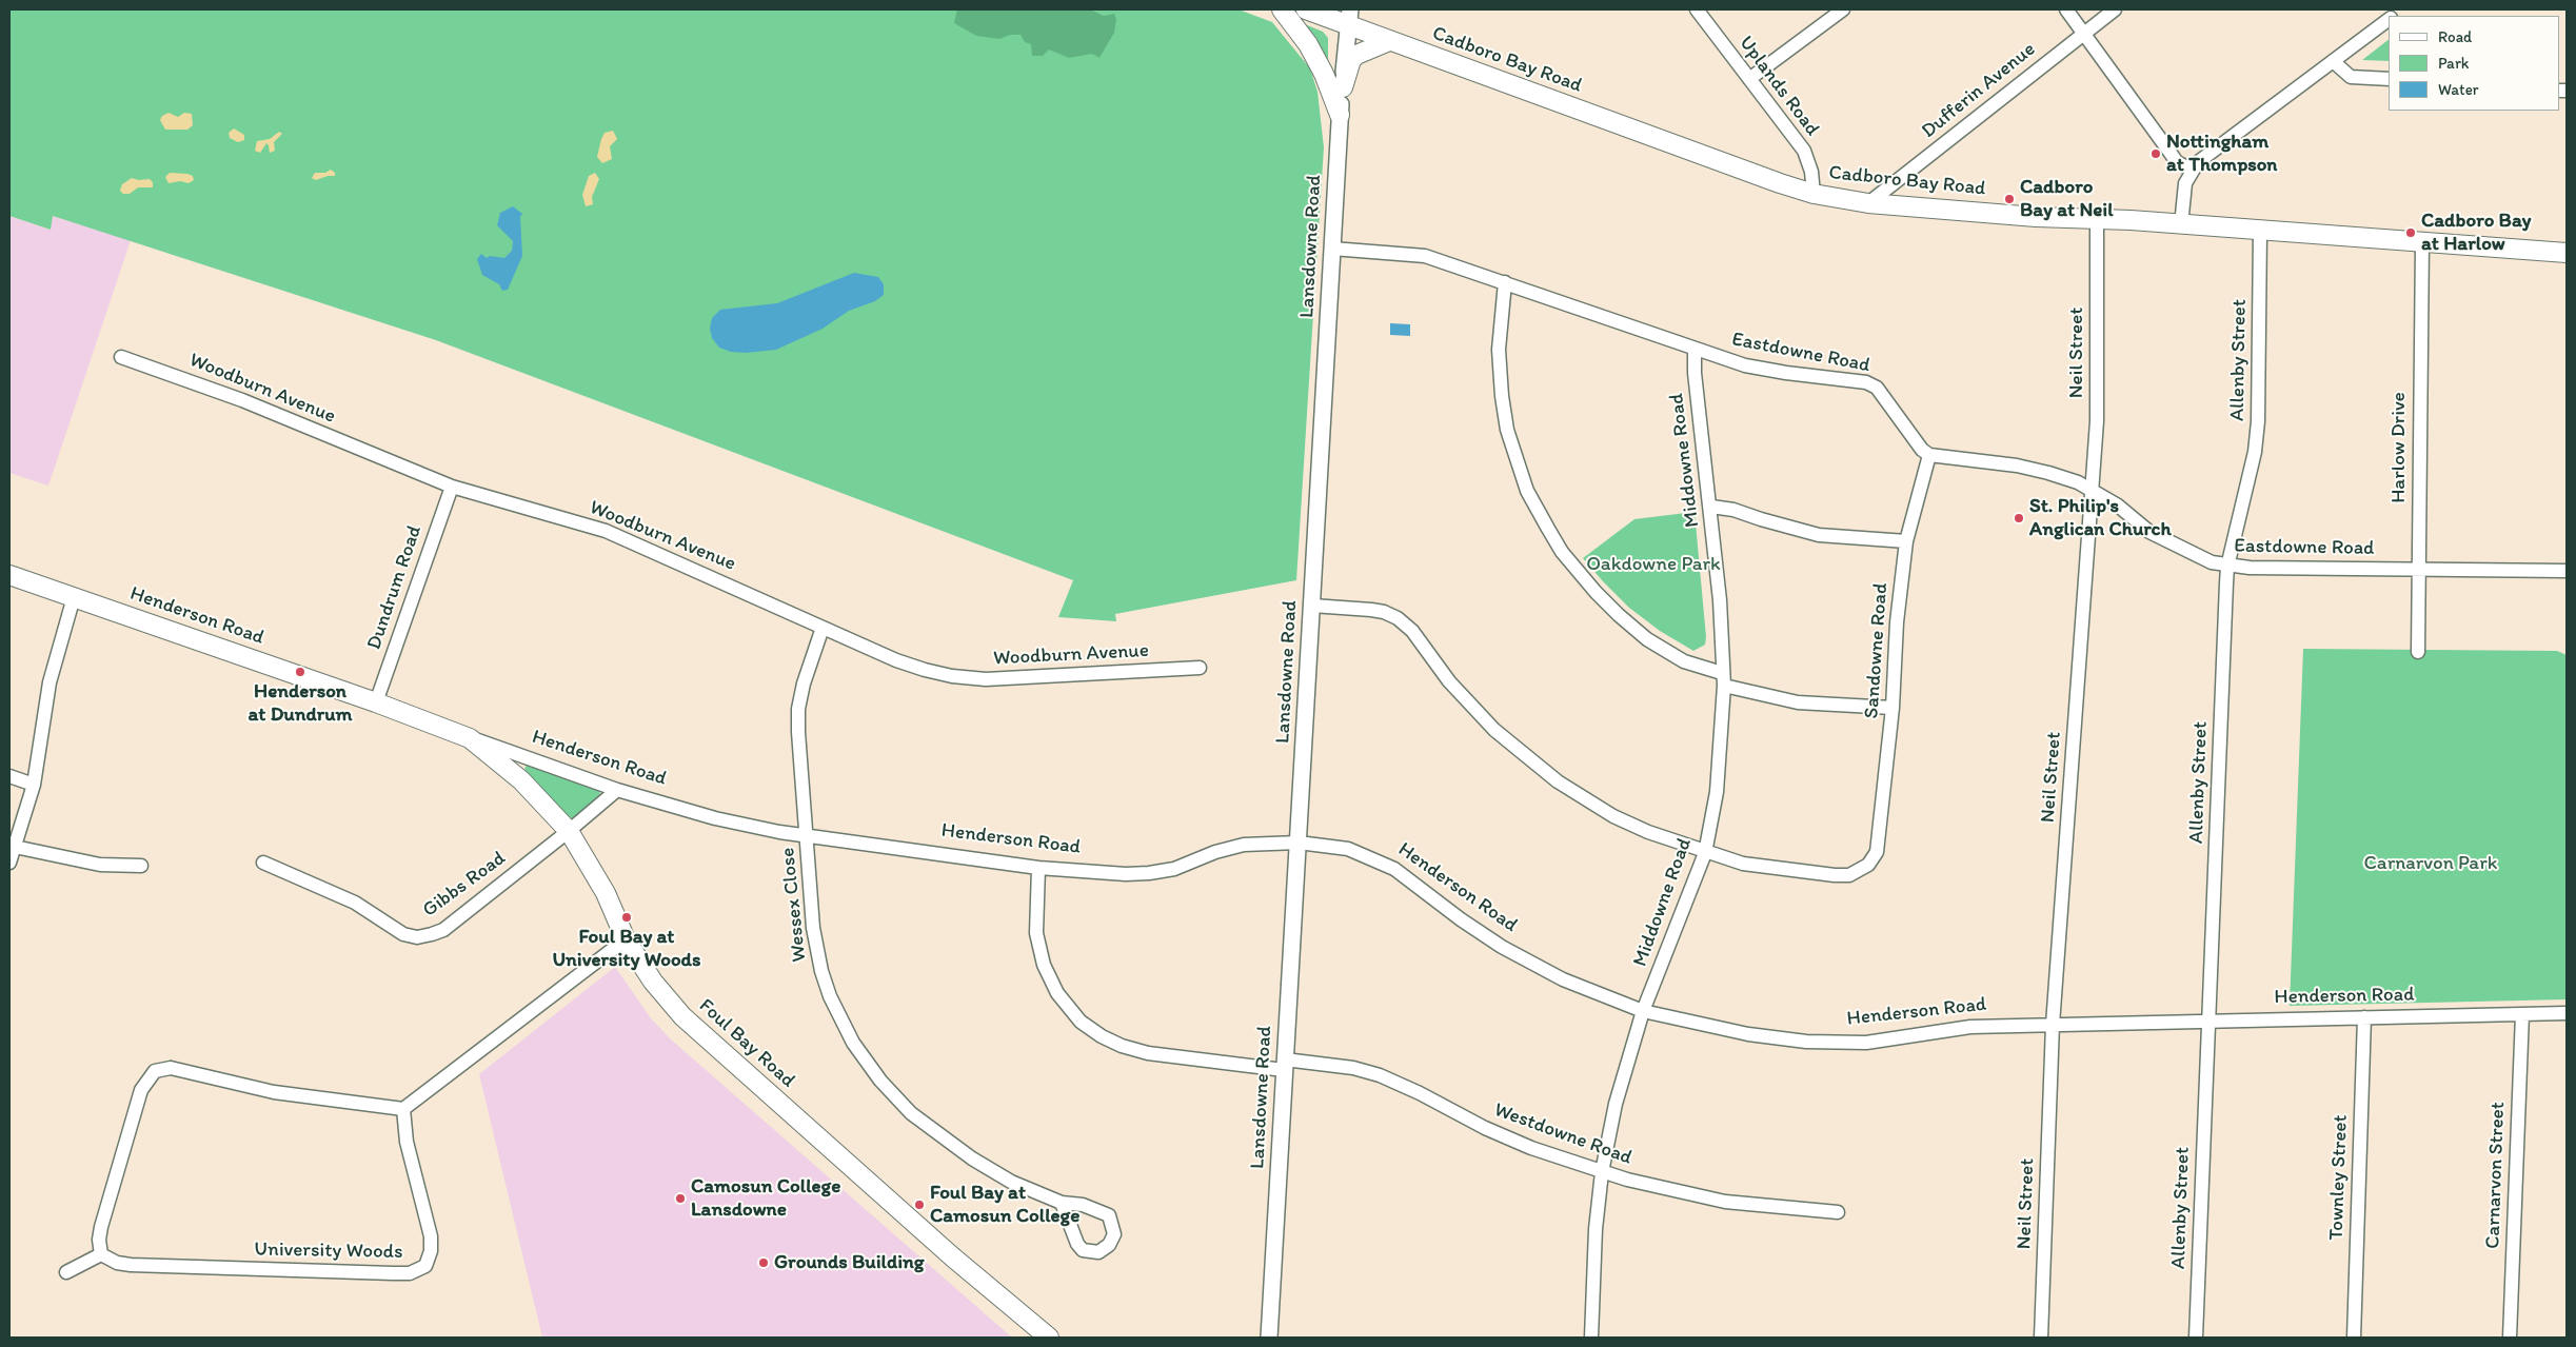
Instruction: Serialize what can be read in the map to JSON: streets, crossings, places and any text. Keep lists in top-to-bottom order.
{
  "streets": {
    "main road": ["Cadboro Bay Road", "Henderson Road", "Foul Bay Road"],
    "street": [
      "Uplands Road",
      "Dufferin Avenue",
      "Lansdowne Road",
      "Eastdowne Road",
      "Neil Street",
      "Allenby Street",
      "Woodburn Avenue",
      "Harlow Drive",
      "Middowne Road",
      "Dundrum Road",
      "Sandowne Road",
      "Gibbs Road",
      "Wessex Close",
      "Westdowne Road",
      "Carnarvon Street",
      "Townley Street",
      "University Woods"
    ]
  },
  "crossings": [
    ["Cadboro Bay Road", "Uplands Road"],
    ["Cadboro Bay Road", "Dufferin Avenue"],
    ["Cadboro Bay Road", "Lansdowne Road"],
    ["Cadboro Bay Road", "Neil Street"],
    ["Cadboro Bay Road", "Allenby Street"],
    ["Cadboro Bay Road", "Harlow Drive"],
    ["Lansdowne Road", "Eastdowne Road"],
    ["Lansdowne Road", "Henderson Road"],
    ["Lansdowne Road", "Westdowne Road"],
    ["Eastdowne Road", "Neil Street"],
    ["Eastdowne Road", "Allenby Street"],
    ["Eastdowne Road", "Harlow Drive"],
    ["Eastdowne Road", "Middowne Road"],
    ["Eastdowne Road", "Sandowne Road"],
    ["Neil Street", "Henderson Road"],
    ["Allenby Street", "Henderson Road"],
    ["Woodburn Avenue", "Dundrum Road"],
    ["Woodburn Avenue", "Wessex Close"],
    ["Middowne Road", "Henderson Road"],
    ["Middowne Road", "Sandowne Road"],
    ["Middowne Road", "Westdowne Road"],
    ["Dundrum Road", "Henderson Road"],
    ["Henderson Road", "Gibbs Road"],
    ["Henderson Road", "Wessex Close"],
    ["Henderson Road", "Foul Bay Road"],
    ["Henderson Road", "Westdowne Road"],
    ["Henderson Road", "Carnarvon Street"],
    ["Henderson Road", "Townley Street"],
    ["Gibbs Road", "Foul Bay Road"]
  ],
  "parks": ["Oakdowne Park", "Carnarvon Park"],
  "places": [
    "Nottingham at Thompson",
    "Cadboro Bay at Neil",
    "Cadboro Bay at Harlow",
    "St. Philip's Anglican Church",
    "Henderson at Dundrum",
    "Foul Bay at University Woods",
    "Camosun College Lansdowne",
    "Foul Bay at Camosun College",
    "Grounds Building"
  ],
  "legend": ["Road", "Park", "Water"]
}
